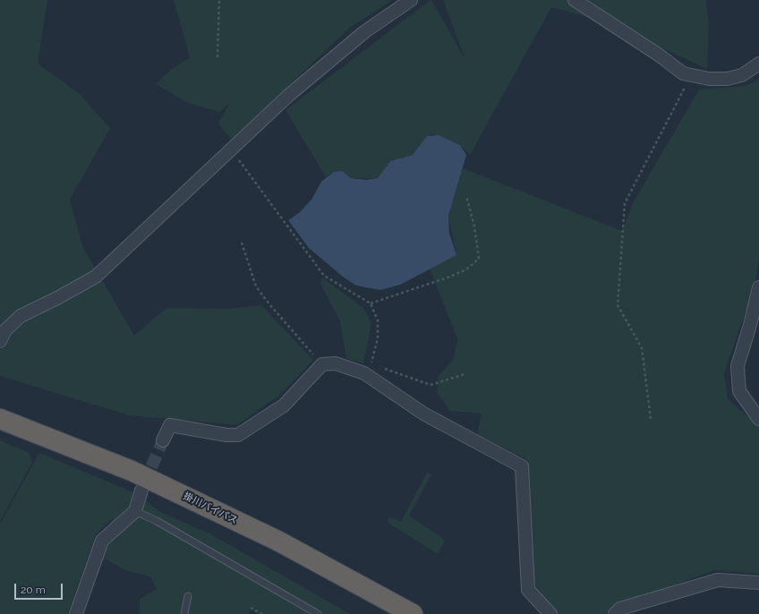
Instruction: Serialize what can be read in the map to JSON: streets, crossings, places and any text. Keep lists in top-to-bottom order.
{
  "streets": {
    "highway": ["掛川バイパス"]
  },
  "scale_bar": "20 m"
}
